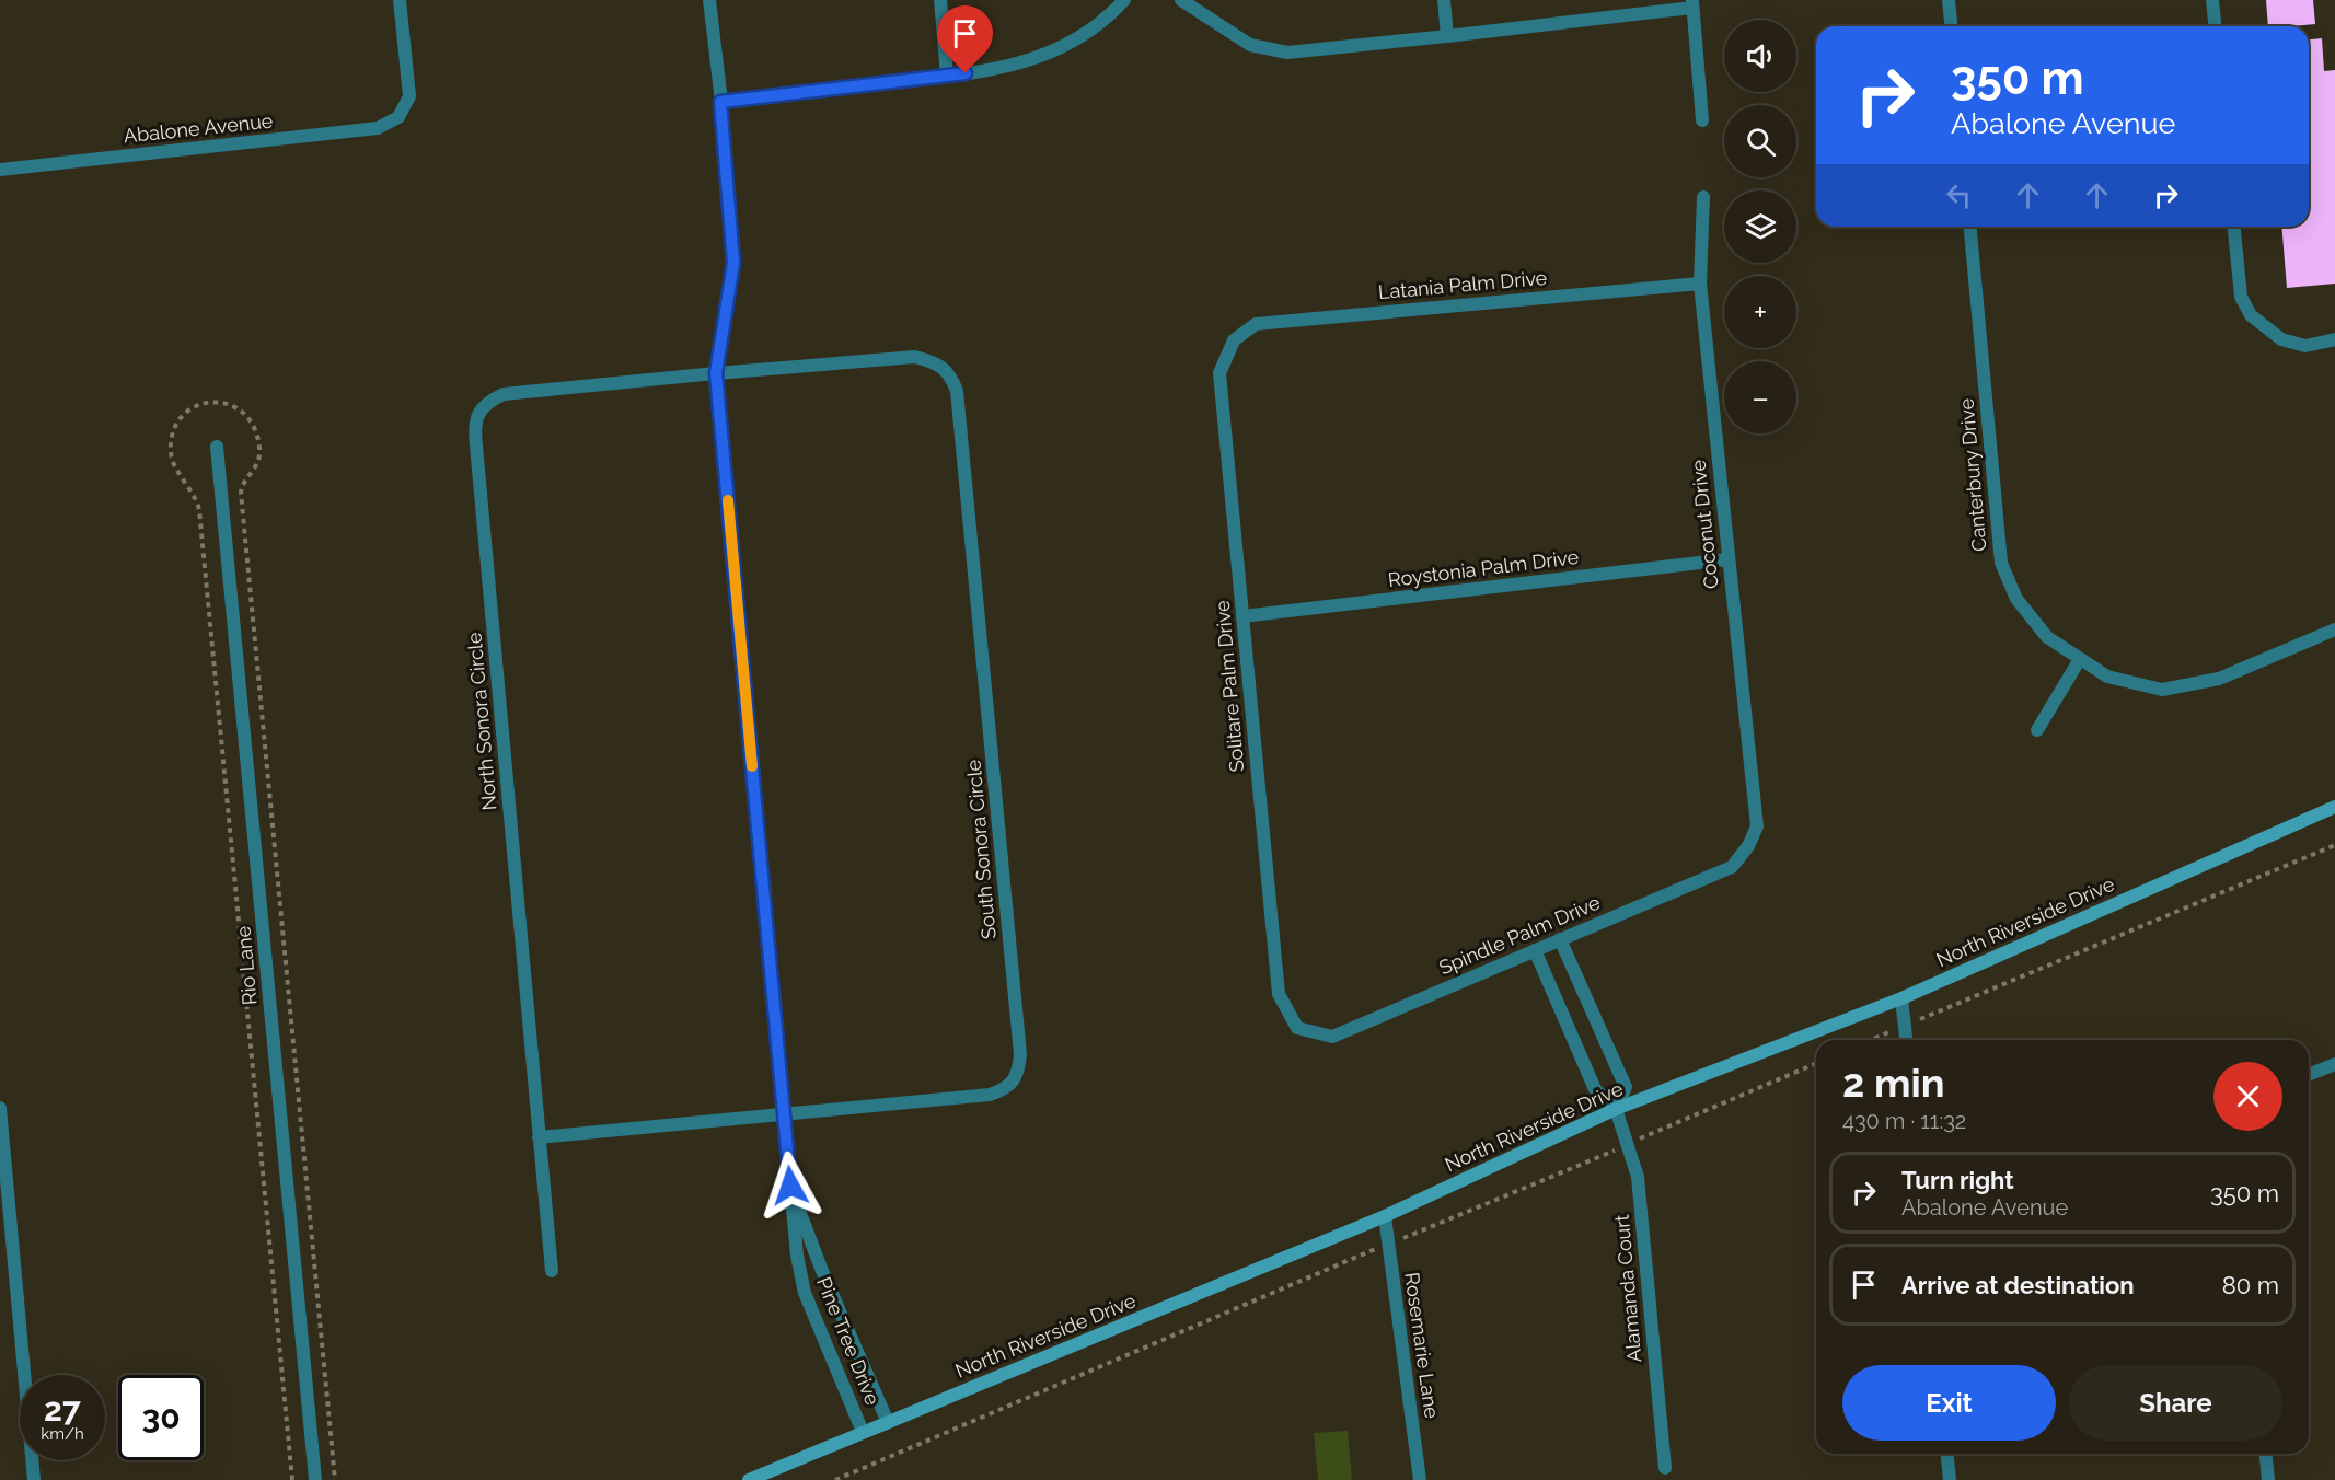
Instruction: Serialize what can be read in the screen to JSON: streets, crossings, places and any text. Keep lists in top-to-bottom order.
{
  "streets": {
    "street": [
      "Abalone Avenue",
      "Latania Palm Drive",
      "Canterbury Drive",
      "Coconut Drive",
      "Roystonia Palm Drive",
      "Solitare Palm Drive",
      "North Sonora Circle",
      "South Sonora Circle",
      "North Riverside Drive",
      "Spindle Palm Drive",
      "Rio Lane",
      "Alamanda Court",
      "Pine Tree Drive",
      "Rosemarie Lane"
    ]
  },
  "crossings": [
    ["Latania Palm Drive", "Coconut Drive"],
    ["Latania Palm Drive", "Solitare Palm Drive"],
    ["Coconut Drive", "Roystonia Palm Drive"],
    ["Coconut Drive", "Spindle Palm Drive"],
    ["Roystonia Palm Drive", "Solitare Palm Drive"],
    ["Solitare Palm Drive", "Spindle Palm Drive"],
    ["North Sonora Circle", "South Sonora Circle"],
    ["North Sonora Circle", "Pine Tree Drive"],
    ["South Sonora Circle", "Pine Tree Drive"],
    ["North Riverside Drive", "Alamanda Court"],
    ["North Riverside Drive", "Pine Tree Drive"],
    ["North Riverside Drive", "Rosemarie Lane"]
  ],
  "page": {
    "map_buttons": ["+", "−"],
    "turn": ["350 m", "Abalone Avenue"],
    "heading": ["2 min", "430 m · 11:32"],
    "list": [
      {
        "name": "Turn right",
        "note": "Abalone Avenue",
        "value": "350 m"
      },
      {
        "name": "Arrive at destination",
        "value": "80 m"
      }
    ],
    "buttons": ["Exit", "Share"],
    "speed": "27 km/h",
    "limit": "30"
  }
}
